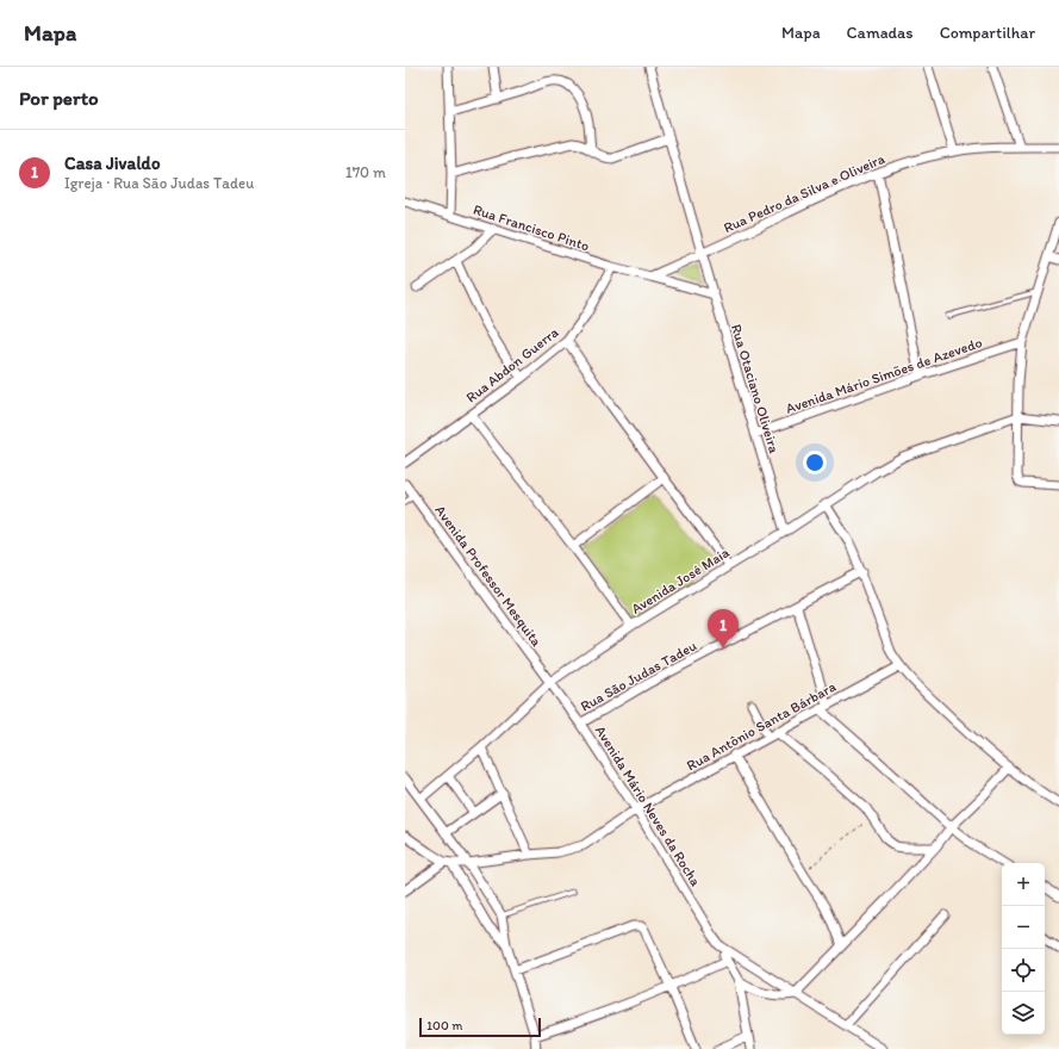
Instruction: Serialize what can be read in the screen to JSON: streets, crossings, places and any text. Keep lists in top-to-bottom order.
{
  "streets": {
    "street": [
      "Rua Pedro da Silva e Oliveira",
      "Rua Francisco Pinto",
      "Rua Abdon Guerra",
      "Avenida Mário Simões de Azevedo",
      "Rua Otaciano Oliveira",
      "Avenida Professor Mesquita",
      "Avenida José Maia",
      "Rua São Judas Tadeu",
      "Rua Antônio Santa Bárbara",
      "Avenida Mário Neves da Rocha"
    ]
  },
  "crossings": [
    ["Rua Pedro da Silva e Oliveira", "Rua Francisco Pinto"],
    ["Rua Pedro da Silva e Oliveira", "Rua Otaciano Oliveira"],
    ["Rua Francisco Pinto", "Rua Abdon Guerra"],
    ["Rua Francisco Pinto", "Rua Otaciano Oliveira"],
    ["Avenida Mário Simões de Azevedo", "Rua Otaciano Oliveira"],
    ["Rua Otaciano Oliveira", "Avenida José Maia"],
    ["Avenida Professor Mesquita", "Avenida José Maia"],
    ["Avenida Professor Mesquita", "Avenida Mário Neves da Rocha"],
    ["Avenida José Maia", "Avenida Mário Neves da Rocha"],
    ["Rua São Judas Tadeu", "Avenida Mário Neves da Rocha"],
    ["Rua Antônio Santa Bárbara", "Avenida Mário Neves da Rocha"]
  ],
  "scale_bar": "100 m",
  "page": {
    "header": "Mapa",
    "nav": ["Mapa", "Camadas", "Compartilhar"],
    "heading": "Por perto",
    "list": [
      {
        "mark": "1",
        "name": "Casa Jivaldo",
        "note": "Igreja · Rua São Judas Tadeu",
        "value": "170 m"
      }
    ],
    "pins": "1",
    "map_buttons": ["+", "−"],
    "scale": "100 m"
  }
}
